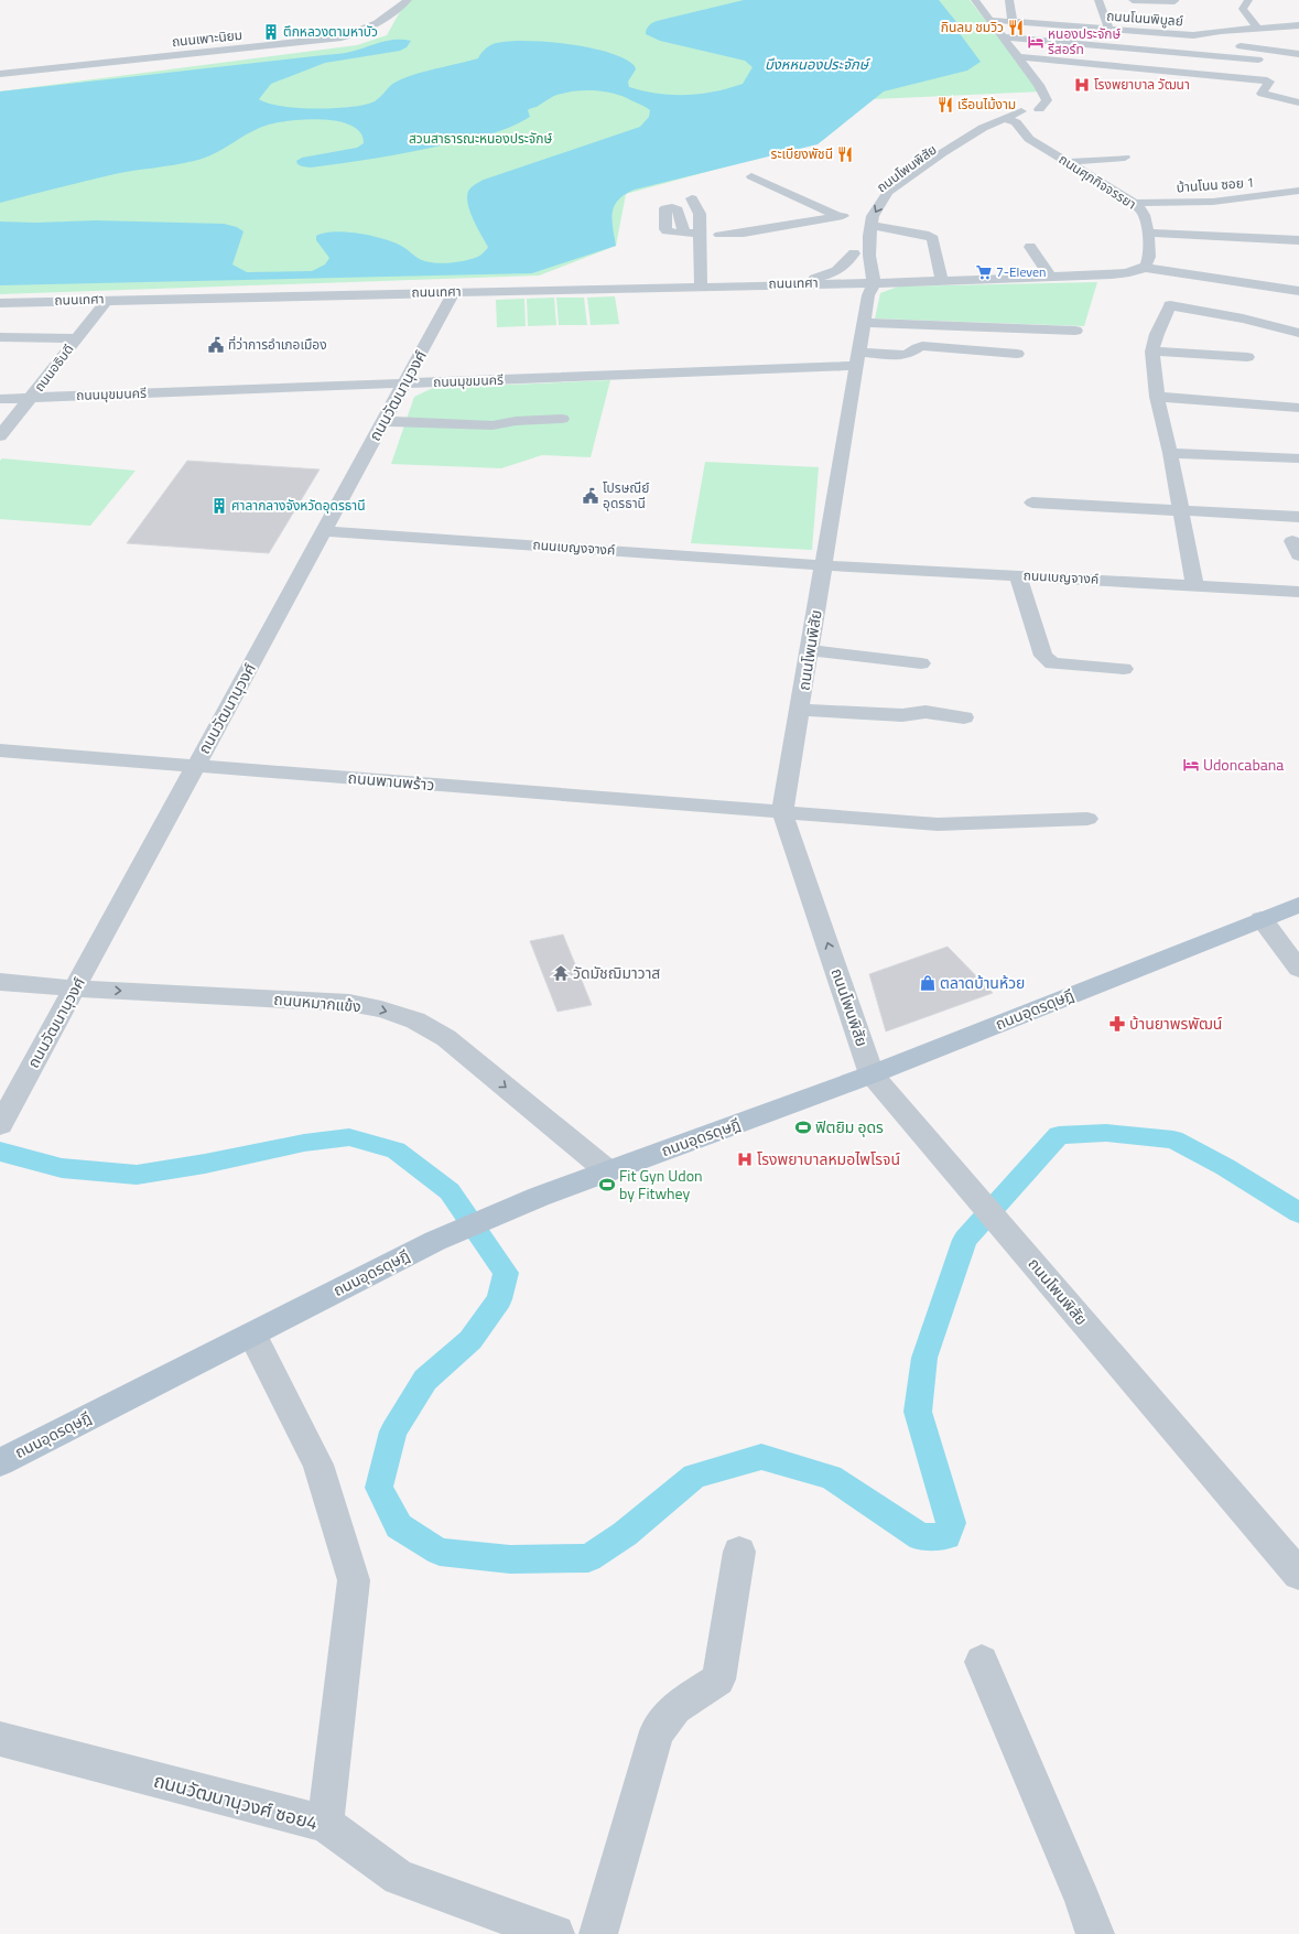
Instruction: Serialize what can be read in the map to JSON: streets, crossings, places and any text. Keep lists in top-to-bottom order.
{
  "streets": {
    "main road": ["ถนนอุดรดุษฎี"],
    "street": [
      "ถนนโนนพิบูลย์",
      "ถนนเพาะนิยม",
      "ถนนโพนพิสัย",
      "ถนนศุภกิจจรรยา",
      "บ้านโนน ซอย 1",
      "ถนนเทศา",
      "ถนนอธิบดี",
      "ถนนมุขมนครี",
      "ถนนวัฒนานุวงศ์",
      "ถนนเบญงจางค์",
      "ถนนเบญจางค์",
      "ถนนพานพร้าว",
      "ถนนหมากแข้ง",
      "ถนนวัฒนานุวงศ์ ซอย4"
    ]
  },
  "crossings": [
    ["ถนนโพนพิสัย", "ถนนศุภกิจจรรยา"],
    ["ถนนโพนพิสัย", "ถนนเทศา"],
    ["ถนนโพนพิสัย", "ถนนมุขมนครี"],
    ["ถนนโพนพิสัย", "ถนนเบญงจางค์"],
    ["ถนนโพนพิสัย", "ถนนเบญจางค์"],
    ["ถนนโพนพิสัย", "ถนนพานพร้าว"],
    ["ถนนโพนพิสัย", "ถนนอุดรดุษฎี"],
    ["ถนนศุภกิจจรรยา", "บ้านโนน ซอย 1"],
    ["ถนนเทศา", "ถนนอธิบดี"],
    ["ถนนเทศา", "ถนนวัฒนานุวงศ์"],
    ["ถนนอธิบดี", "ถนนมุขมนครี"],
    ["ถนนมุขมนครี", "ถนนวัฒนานุวงศ์"],
    ["ถนนวัฒนานุวงศ์", "ถนนเบญงจางค์"],
    ["ถนนวัฒนานุวงศ์", "ถนนพานพร้าว"],
    ["ถนนวัฒนานุวงศ์", "ถนนหมากแข้ง"],
    ["ถนนเบญงจางค์", "ถนนเบญจางค์"],
    ["ถนนหมากแข้ง", "ถนนอุดรดุษฎี"]
  ],
  "one_way": ["ถนนหมากแข้ง"],
  "water": ["บึงหหนองประจักษ์"],
  "parks": ["สวนสาธารณะหนองประจักษ์"],
  "places": {
    "restaurant": ["กินลม ชมวิว", "เรือนไม้งาม", "ระเบียงพัชนี"],
    "building": ["ตึกหลวงตามหาบัว", "ศาลากลางจังหวัดอุดรธานี"],
    "hotel": ["หนองประจักษ์ รีสอร์ท", "Udoncabana"],
    "hospital": ["โรงพยาบาล วัฒนา", "โรงพยาบาลหมอไพโรจน์"],
    "supermarket": ["7-Eleven"],
    "public building": ["ที่ว่าการอำเภอเมือง", "โปรษณีย์ อุดรธานี"],
    "temple": ["วัดมัชฌิมาวาส"],
    "shop": ["ตลาดบ้านห้วย"],
    "pharmacy": ["บ้านยาพรพัฒน์"],
    "sports": ["ฟิตยิม อุดร", "Fit Gyn Udon by Fitwhey"]
  }
}
